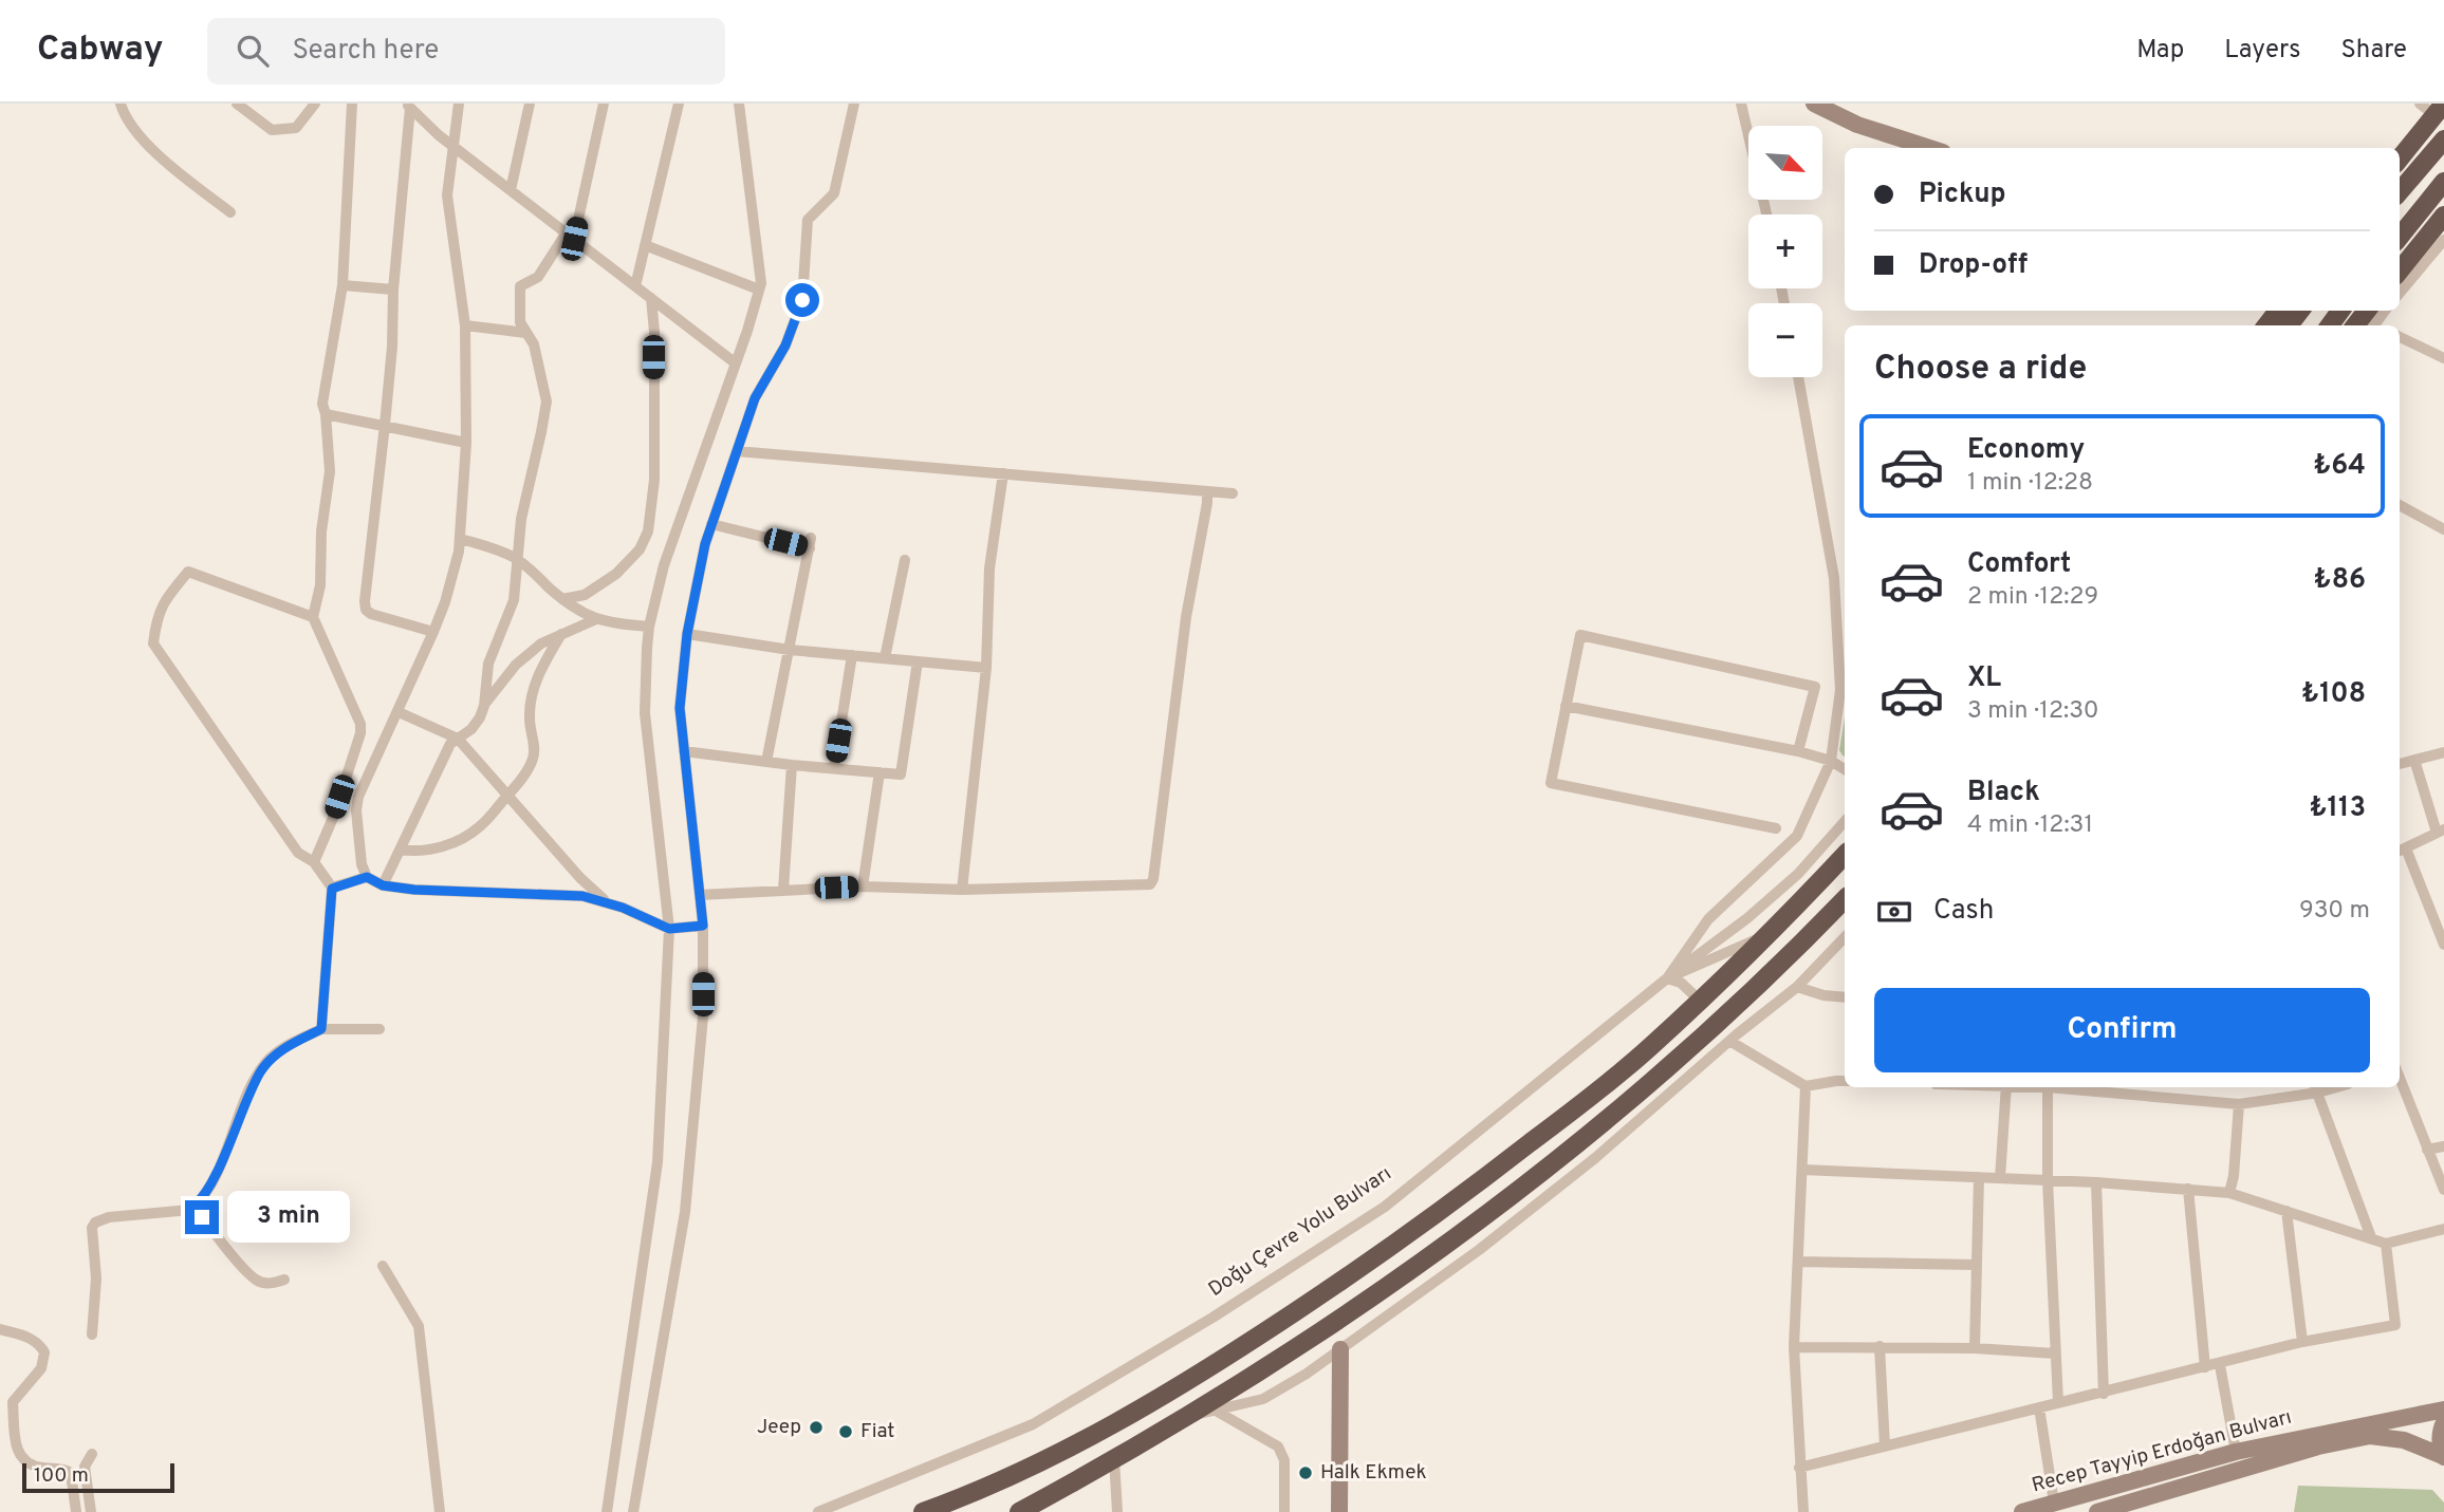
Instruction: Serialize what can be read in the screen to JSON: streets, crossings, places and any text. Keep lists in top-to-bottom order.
{
  "streets": {
    "highway": ["Doğu Çevre Yolu Bulvarı"],
    "main road": ["Recep Tayyip Erdoğan Bulvarı"]
  },
  "places": ["Jeep", "Fiat", "Halk Ekmek"],
  "scale_bar": "100 m",
  "north": "bottom right",
  "page": {
    "header": "Cabway",
    "search": "Search here",
    "nav": ["Map", "Layers", "Share"],
    "map_buttons": ["+", "−"],
    "banner": ["Pickup", "Drop-off"],
    "heading": "Choose a ride",
    "list": [
      {
        "name": "Economy",
        "note": "1 min · 12:28",
        "value": "₺64"
      },
      {
        "name": "Comfort",
        "note": "2 min · 12:29",
        "value": "₺86"
      },
      {
        "name": "XL",
        "note": "3 min · 12:30",
        "value": "₺108"
      },
      {
        "name": "Black",
        "note": "4 min · 12:31",
        "value": "₺113"
      }
    ],
    "pay": ["Cash", "930 m"],
    "buttons": "Confirm",
    "bubble": "3 min",
    "scale": "100 m"
  }
}
